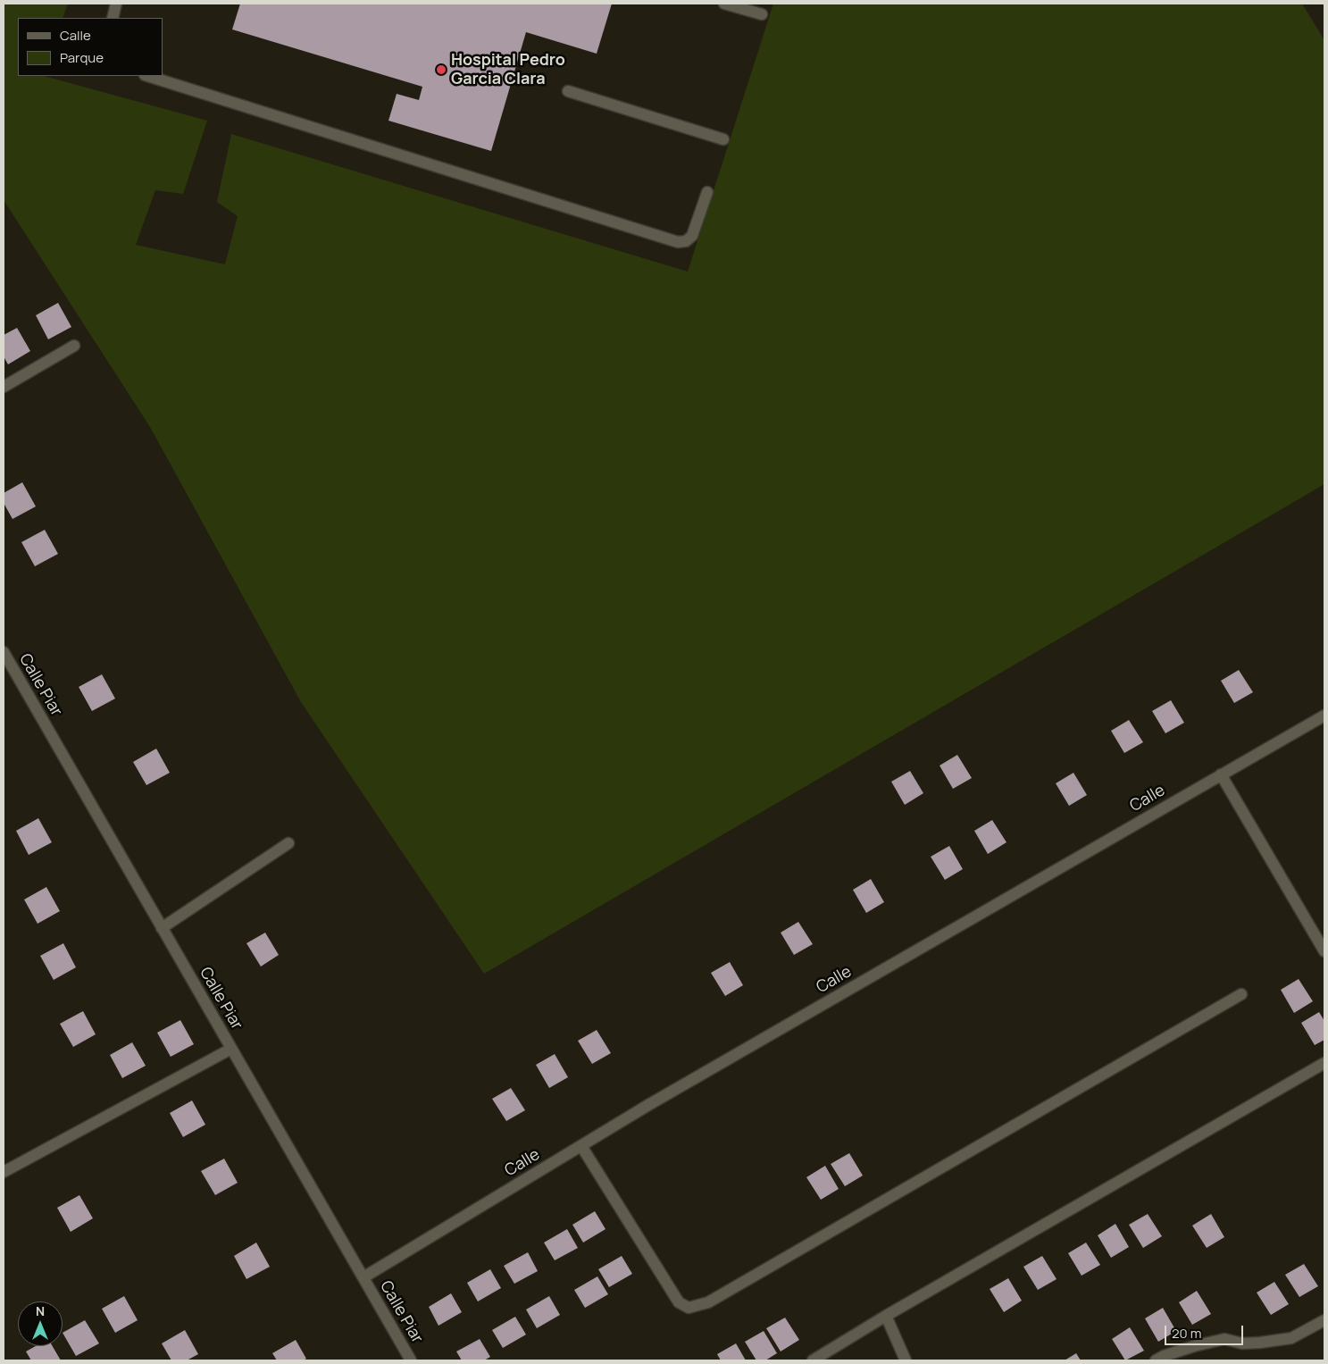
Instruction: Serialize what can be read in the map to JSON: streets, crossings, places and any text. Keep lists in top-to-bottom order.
{
  "streets": {
    "street": ["Calle Piar", "Calle"]
  },
  "crossings": [
    ["Calle Piar", "Calle"]
  ],
  "places": ["Hospital Pedro Garcia Clara"],
  "legend": ["Calle", "Parque"],
  "scale_bar": "20 m",
  "north": "top"
}
